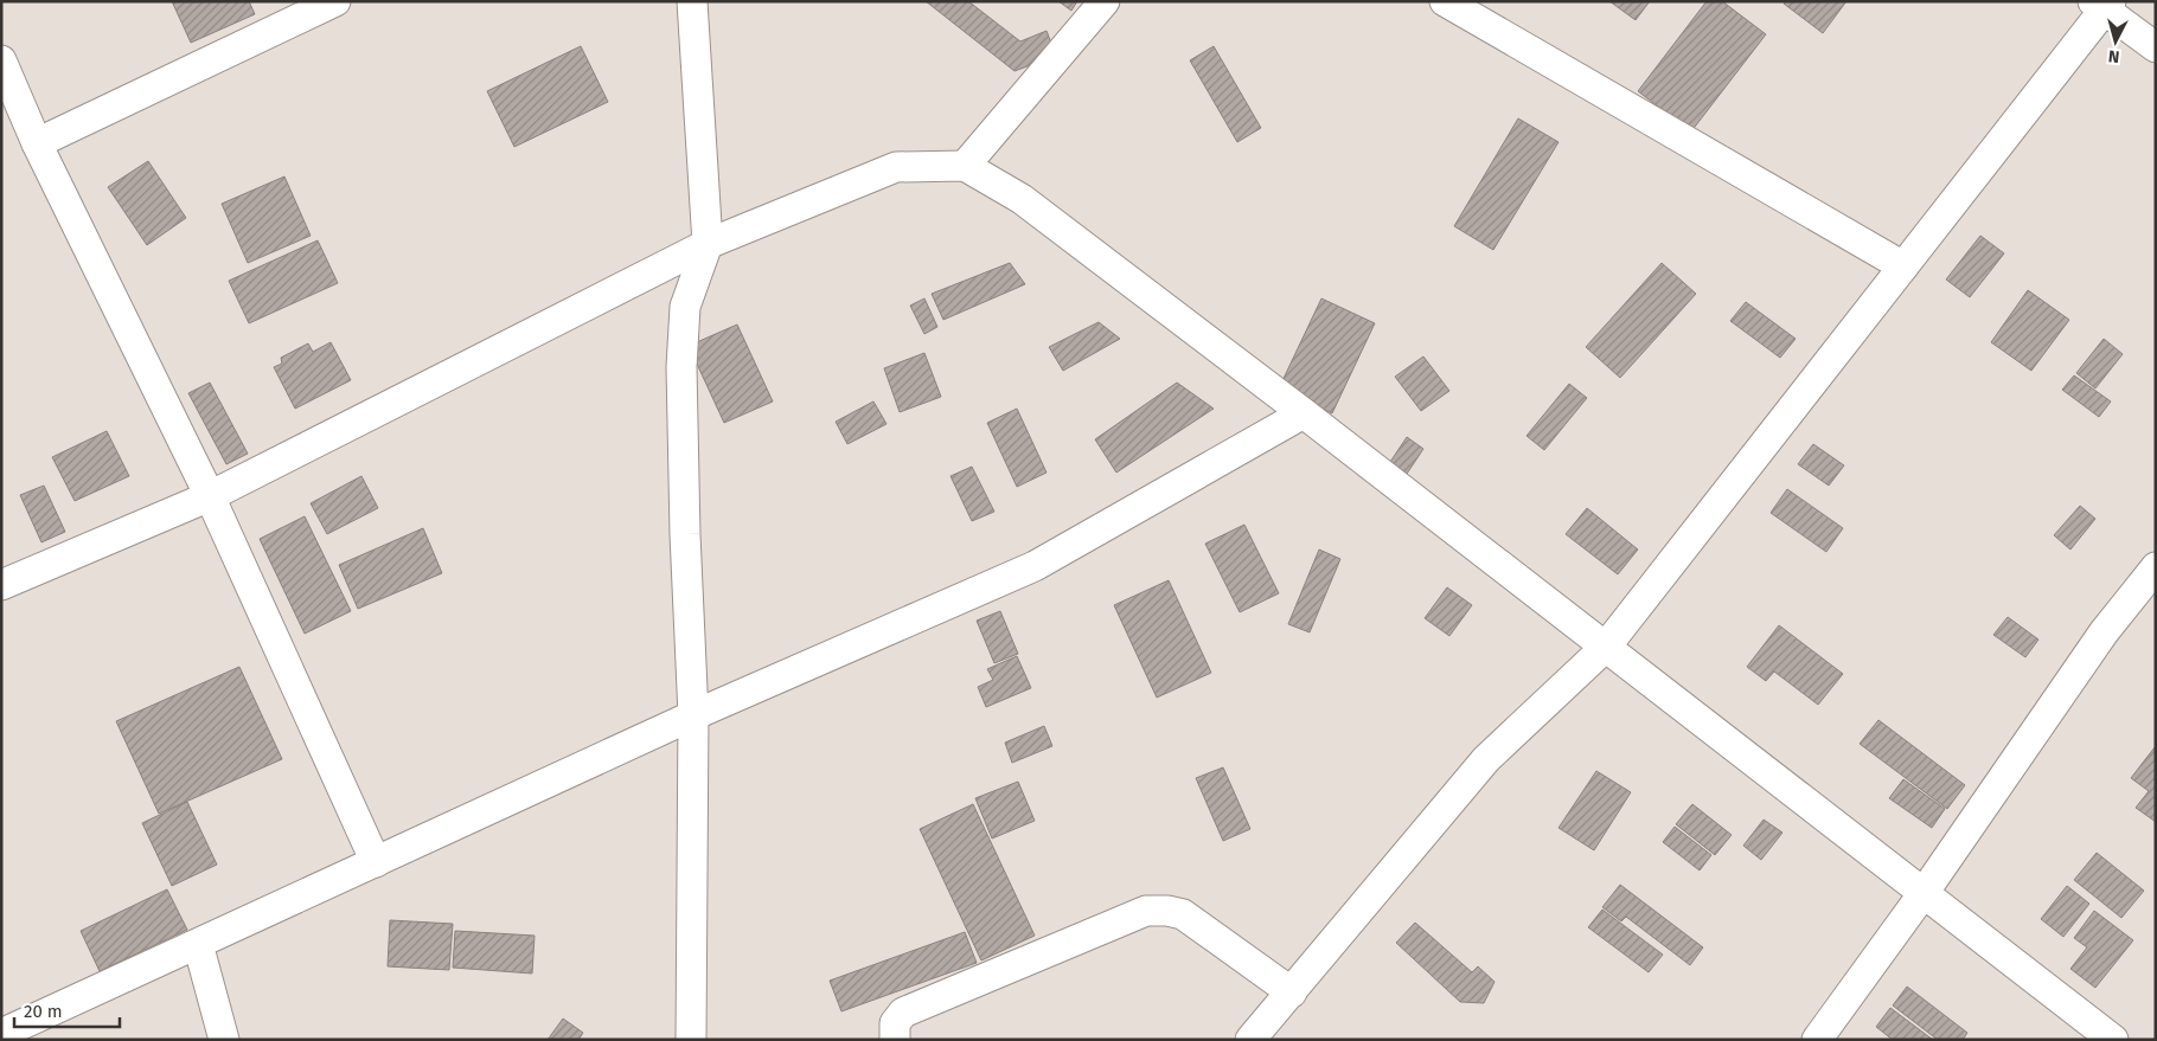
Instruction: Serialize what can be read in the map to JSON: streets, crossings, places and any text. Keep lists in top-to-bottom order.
{
  "scale_bar": "20 m",
  "north": "bottom"
}
